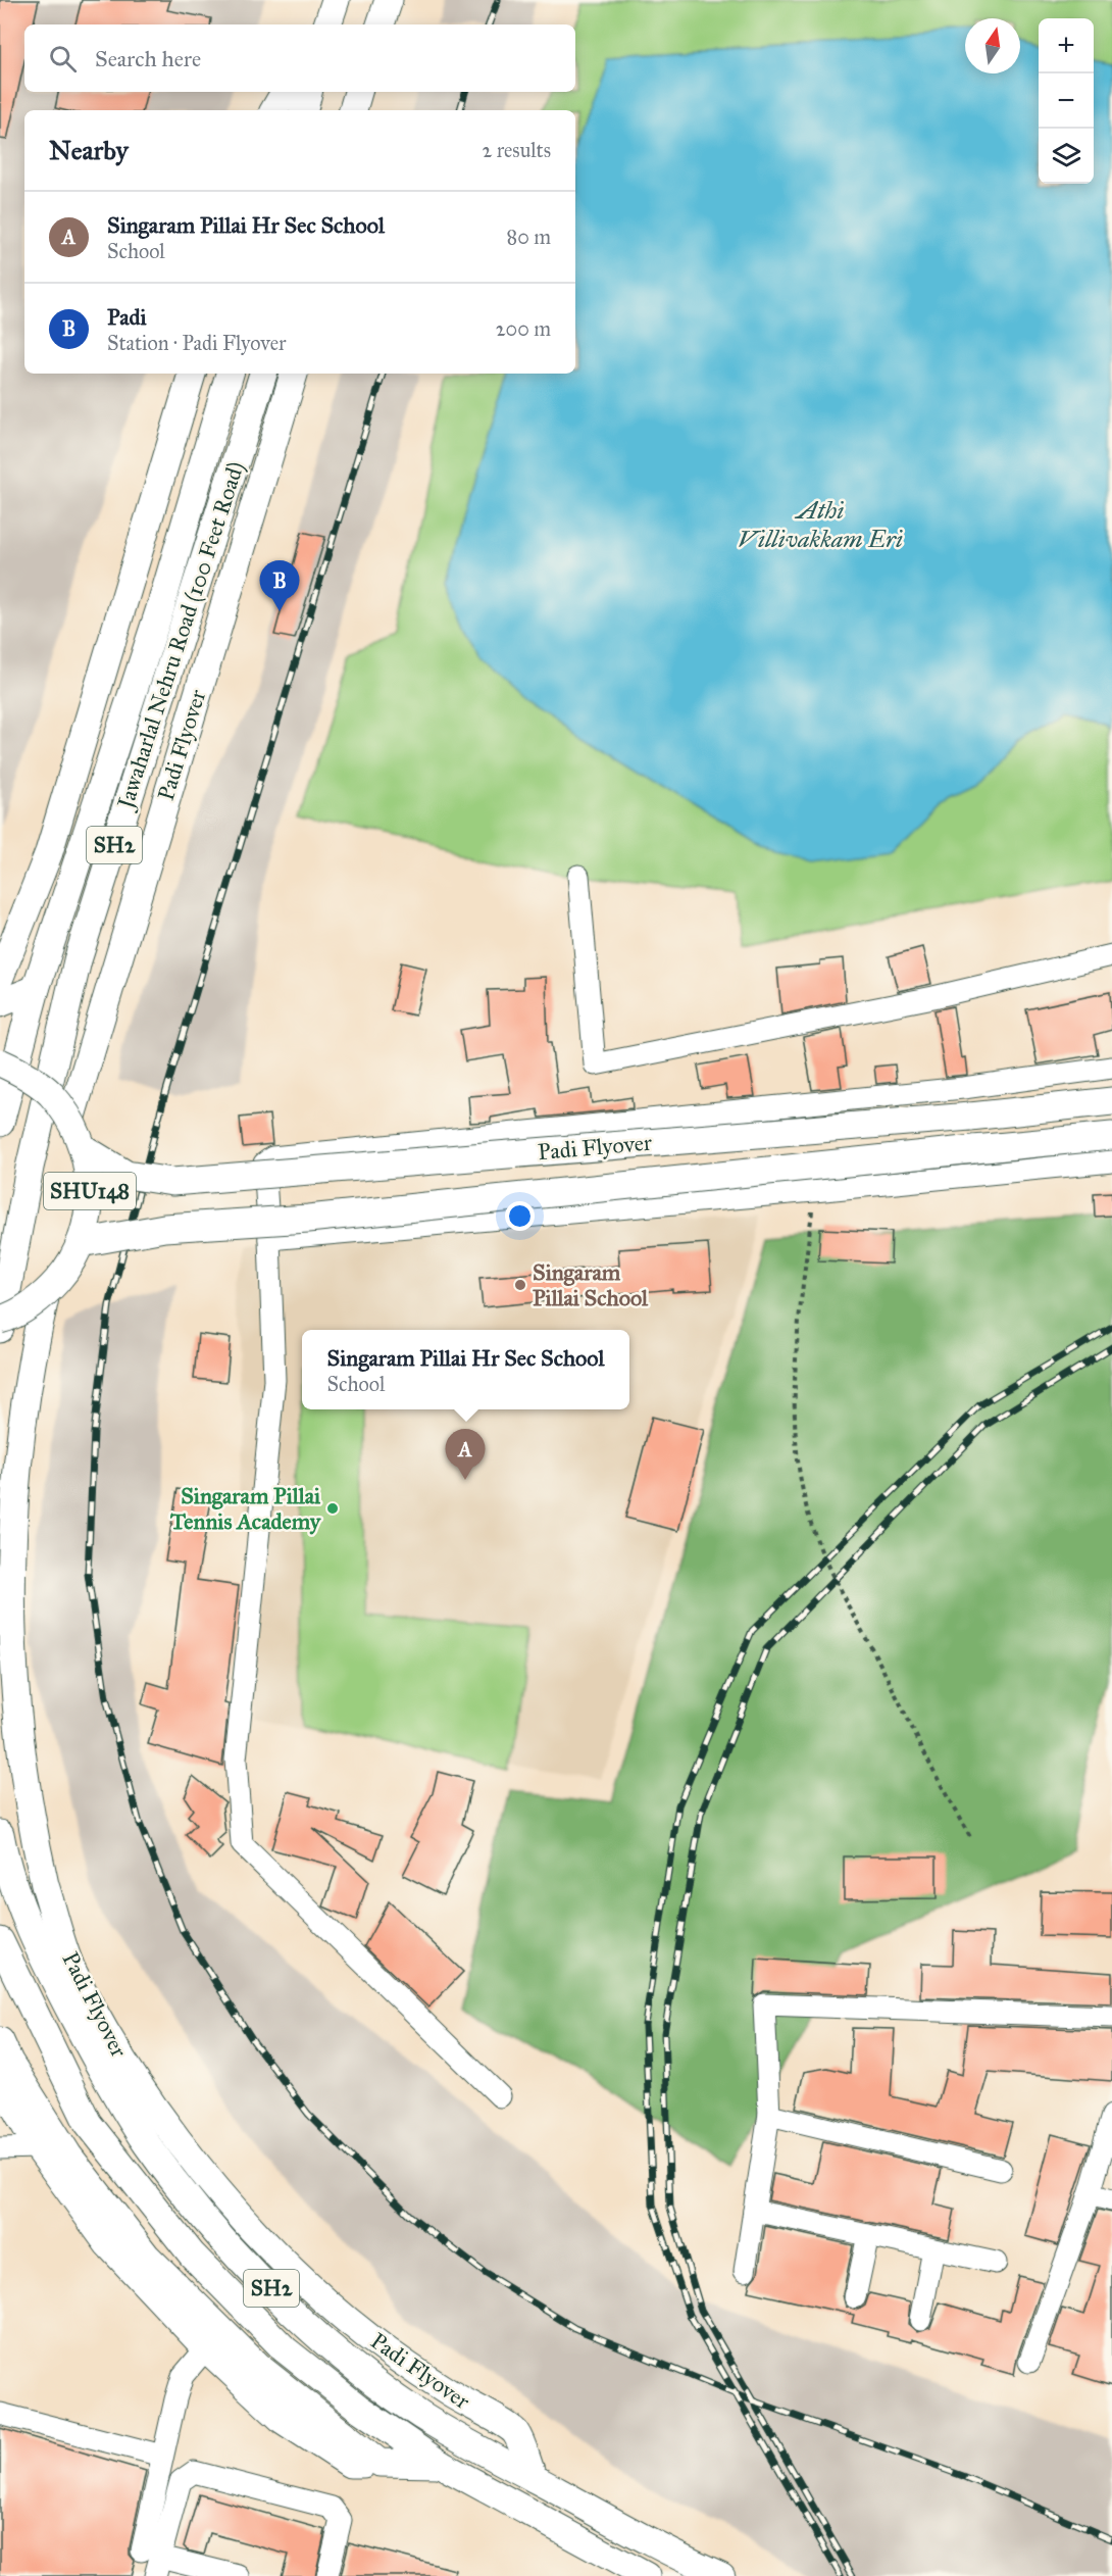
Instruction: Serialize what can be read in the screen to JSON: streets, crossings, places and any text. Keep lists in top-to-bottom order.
{
  "streets": {
    "main road": [
      "Jawaharlal Nehru Road (100 Feet Road)",
      "Padi Flyover",
      "SH2",
      "SHU148"
    ]
  },
  "crossings": [
    ["Padi Flyover", "SH2"]
  ],
  "water": ["Athi Villivakkam Eri"],
  "places": ["Singaram Pillai School", "Singaram Pillai Tennis Academy"],
  "north": "top",
  "page": {
    "map_buttons": ["+", "−"],
    "search": "Search here",
    "heading": ["Nearby", "2 results"],
    "list": [
      {
        "mark": "A",
        "name": "Singaram Pillai Hr Sec School",
        "note": "School",
        "value": "80 m"
      },
      {
        "mark": "B",
        "name": "Padi",
        "note": "Station · Padi Flyover",
        "value": "200 m"
      }
    ],
    "pins": ["B", "A"],
    "popup": ["Singaram Pillai Hr Sec School", "School"]
  }
}
